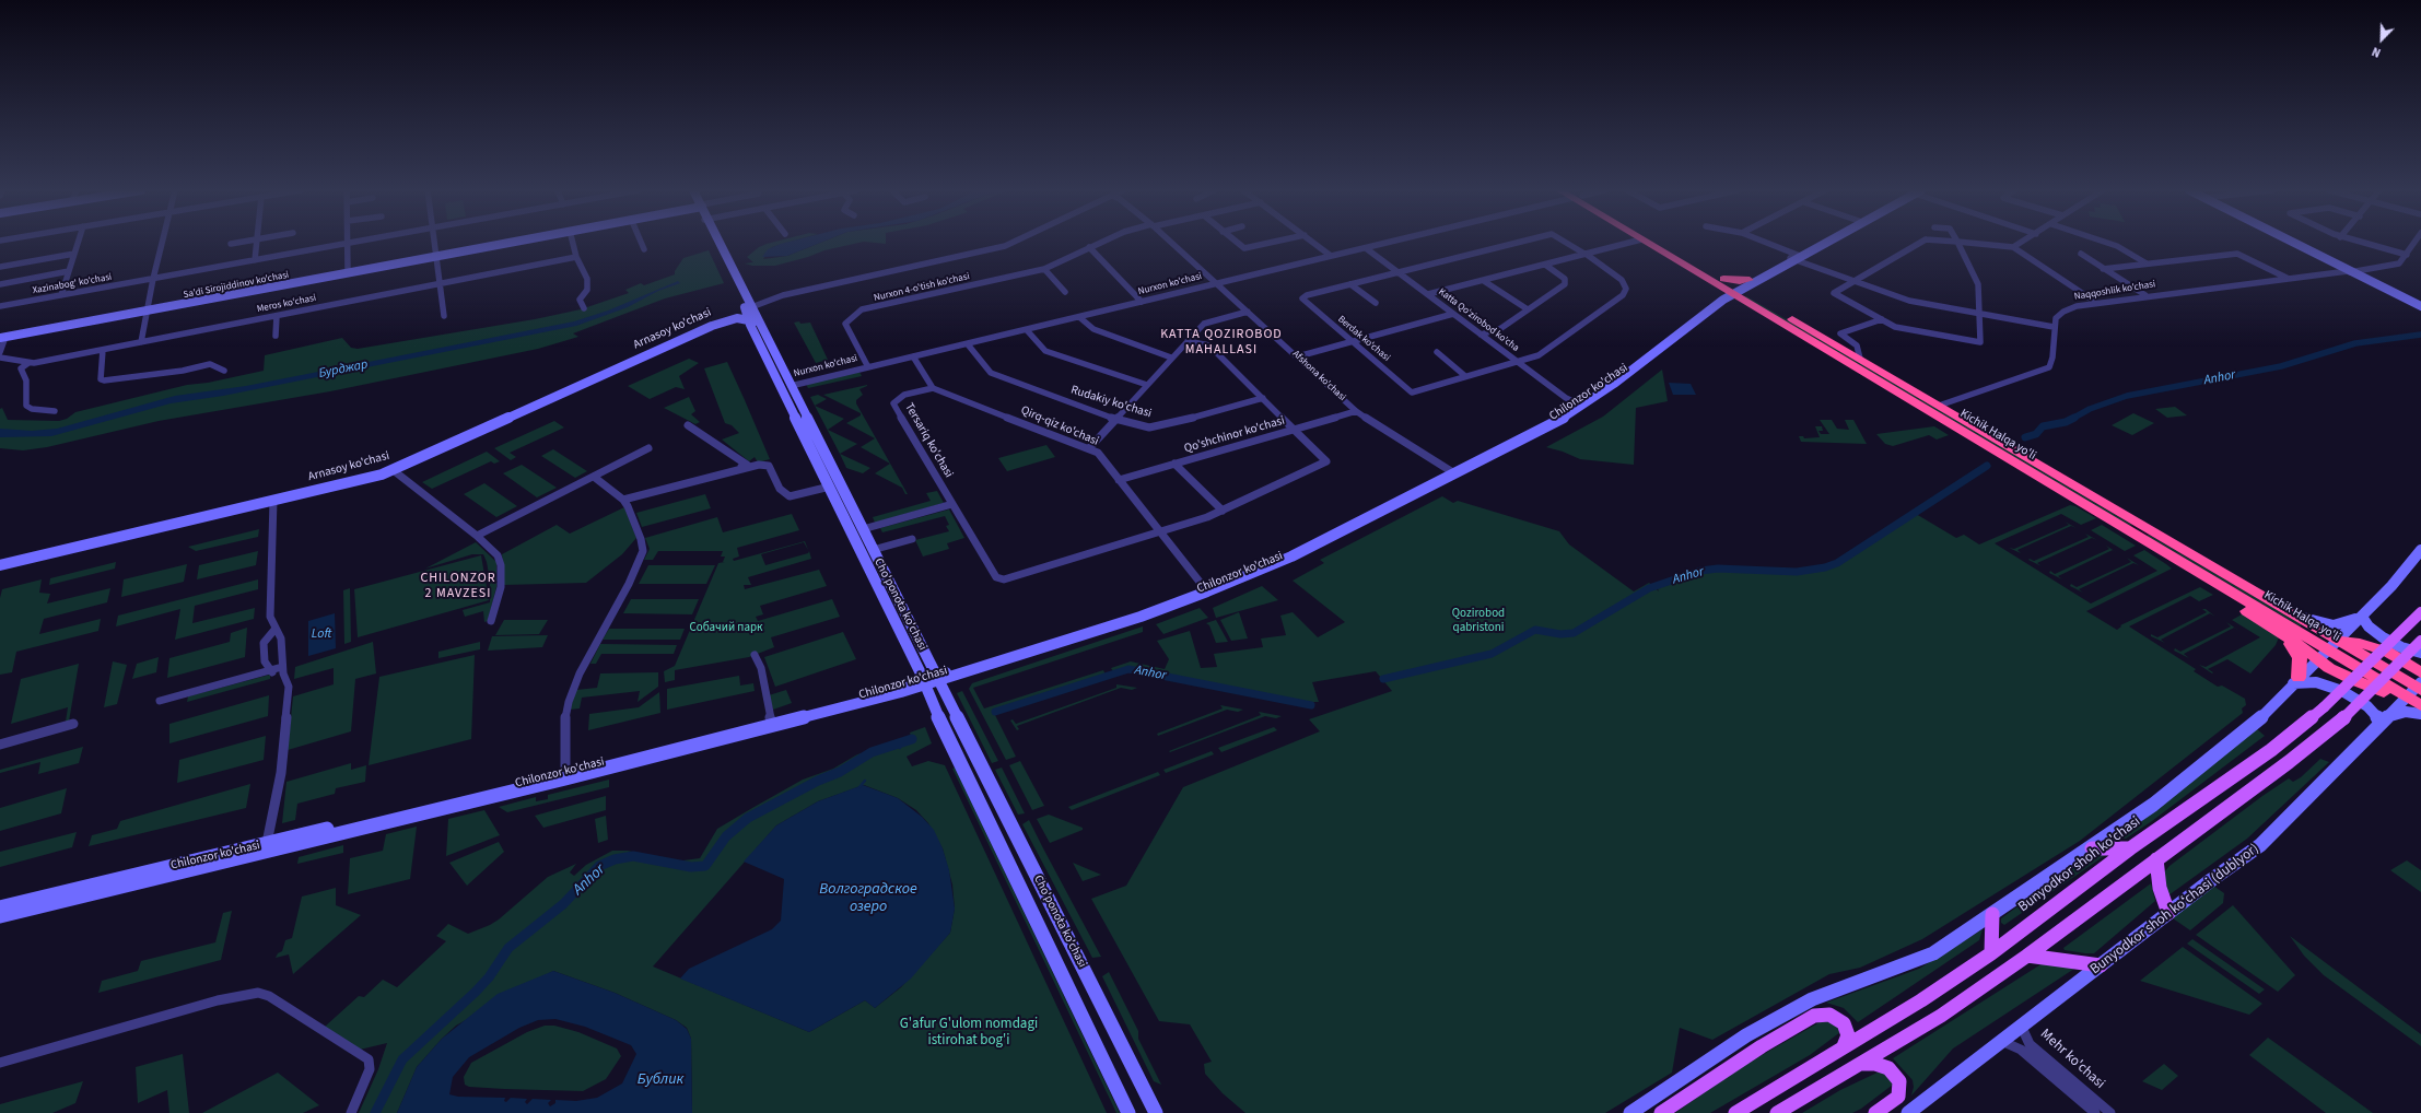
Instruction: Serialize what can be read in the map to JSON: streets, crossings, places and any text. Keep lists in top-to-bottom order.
{
  "streets": {
    "highway": ["Kichik Halqa yo'li"],
    "main road": [
      "Sa'di Sirojiddinov ko'chasi",
      "Arnasoy ko'chasi",
      "Chilonzor ko'chasi",
      "Cho'ponota ko'chasi",
      "Bunyodkor shoh ko'chasi",
      "Bunyodkor shoh koʻchasi (dublyor)"
    ],
    "street": [
      "Xazinabog‘ ko‘chasi",
      "Nurxon ko'chasi",
      "Nurxon 4-o'tish ko'chasi",
      "Naqqoshlik ko'chasi",
      "Meros ko‘chasi",
      "Katta Qo'zirobod ko'cha",
      "Berdak ko'chasi",
      "Afshona ko'chasi",
      "Rudakiy ko'chasi",
      "Qirq-qiz ko'chasi",
      "Qo'shchinor ko'chasi",
      "Tersariq ko'chasi",
      "Mehr ko'chasi"
    ]
  },
  "crossings": [
    ["Nurxon ko'chasi", "Nurxon 4-o'tish ko'chasi"],
    ["Nurxon ko'chasi", "Katta Qo'zirobod ko'cha"],
    ["Nurxon ko'chasi", "Afshona ko'chasi"],
    ["Nurxon ko'chasi", "Rudakiy ko'chasi"],
    ["Nurxon ko'chasi", "Cho'ponota ko'chasi"],
    ["Katta Qo'zirobod ko'cha", "Berdak ko'chasi"],
    ["Katta Qo'zirobod ko'cha", "Chilonzor ko'chasi"],
    ["Arnasoy ko'chasi", "Cho'ponota ko'chasi"],
    ["Afshona ko'chasi", "Chilonzor ko'chasi"],
    ["Afshona ko'chasi", "Qo'shchinor ko'chasi"],
    ["Chilonzor ko'chasi", "Qirq-qiz ko'chasi"],
    ["Chilonzor ko'chasi", "Kichik Halqa yo'li"],
    ["Chilonzor ko'chasi", "Cho'ponota ko'chasi"],
    ["Qirq-qiz ko'chasi", "Qo'shchinor ko'chasi"],
    ["Qirq-qiz ko'chasi", "Tersariq ko'chasi"],
    ["Kichik Halqa yo'li", "Bunyodkor shoh koʻchasi (dublyor)"],
    ["Bunyodkor shoh koʻchasi (dublyor)", "Mehr ko'chasi"]
  ],
  "districts": ["KATTA QOZIROBOD MAHALLASI", "CHILONZOR 2 MAVZESI"],
  "water": [
    "Бурджар",
    "Anhor",
    "Loft",
    "Волгоградское озеро",
    "Бублик"
  ],
  "parks": ["Qozirobod qabristoni", "Собачий парк", "G'afur G'ulom nomdagi istirohat bog'i"],
  "north": "bottom left"
}
